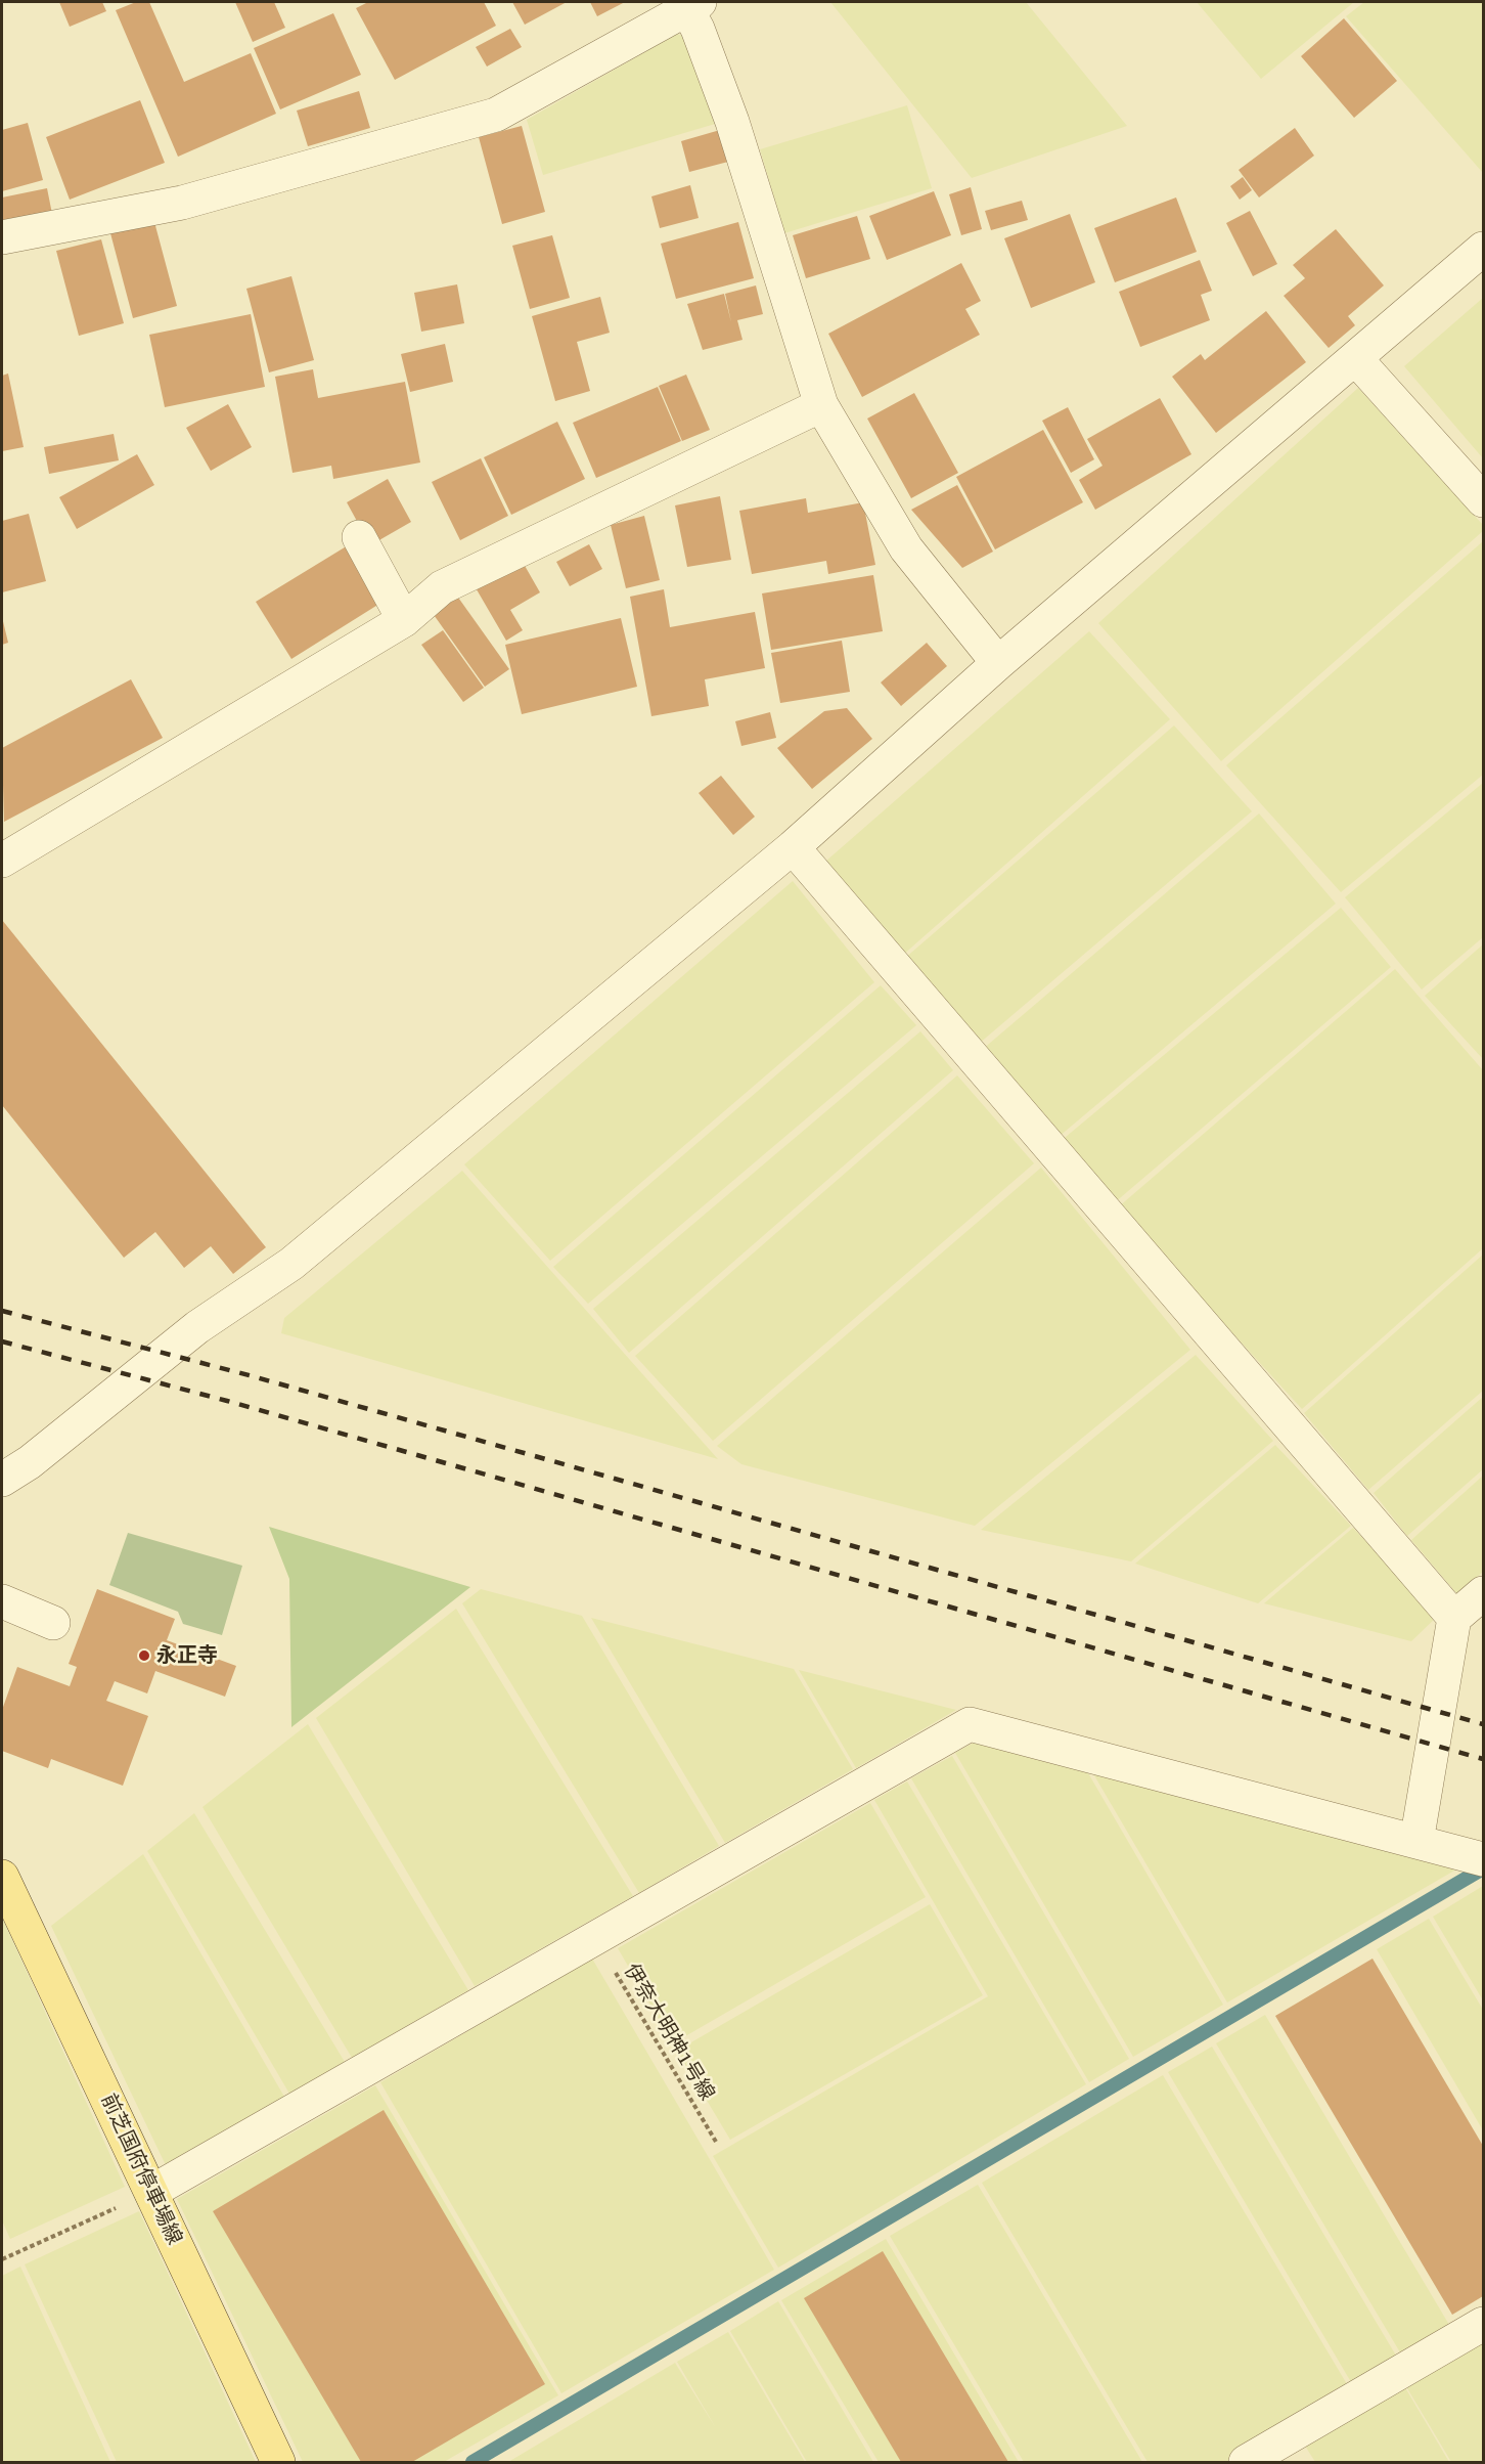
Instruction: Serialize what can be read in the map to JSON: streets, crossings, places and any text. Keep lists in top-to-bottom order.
{
  "streets": {
    "main road": ["前芝国府停車場線"],
    "path": ["伊奈大明神1号線"]
  },
  "places": ["永正寺"]
}
